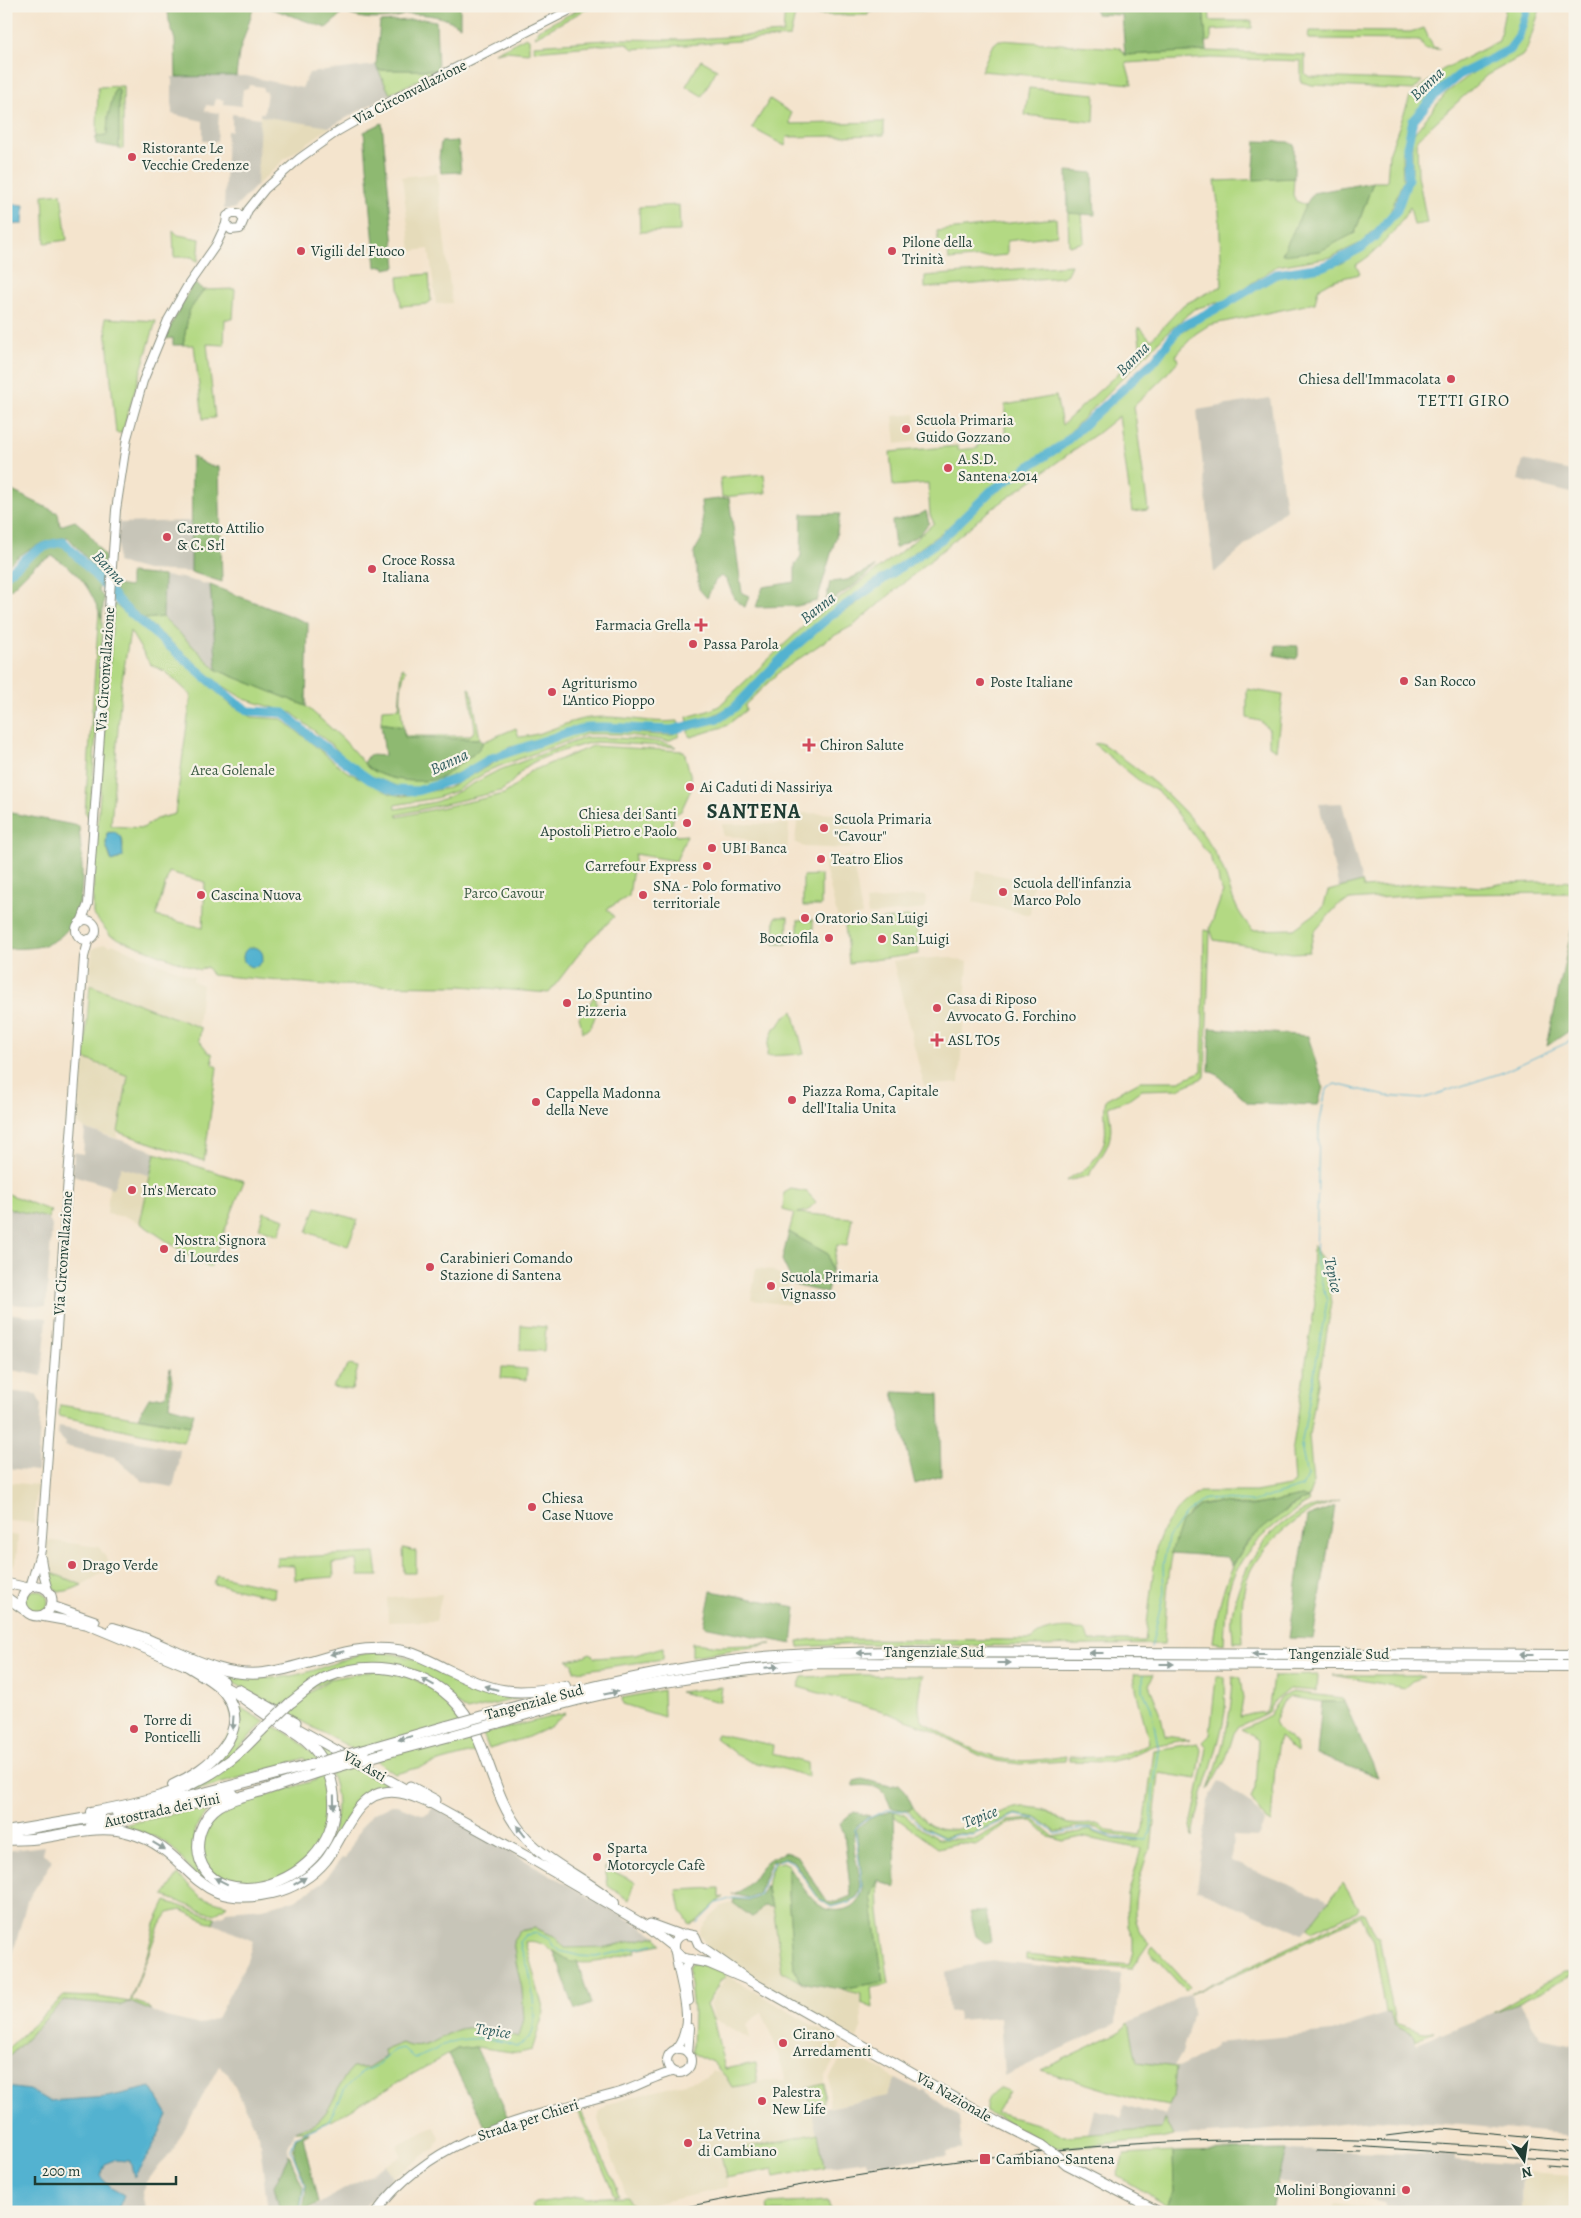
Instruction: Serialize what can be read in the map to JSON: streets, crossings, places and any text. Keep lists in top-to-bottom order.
{
  "streets": {
    "highway": ["Tangenziale Sud", "Autostrada dei Vini"],
    "main road": [
      "Via Circonvallazione",
      "Via Asti",
      "Via Nazionale",
      "Strada per Chieri"
    ]
  },
  "crossings": [
    ["Via Circonvallazione", "Via Asti"],
    ["Tangenziale Sud", "Autostrada dei Vini"],
    ["Via Asti", "Via Nazionale"]
  ],
  "districts": ["TETTI GIRO", "SANTENA"],
  "water": ["Banna", "Tepice"],
  "parks": ["Area Golenale", "Parco Cavour"],
  "places": {
    "other": [
      "Ristorante Le Vecchie Credenze",
      "Vigili del Fuoco",
      "Pilone della Trinità",
      "Chiesa dell'Immacolata",
      "Scuola Primaria Guido Gozzano",
      "A.S.D. Santena 2014",
      "Caretto Attilio & C. Srl",
      "Croce Rossa Italiana",
      "Passa Parola",
      "San Rocco",
      "Poste Italiane",
      "Agriturismo L'Antico Pioppo",
      "Ai Caduti di Nassiriya",
      "Chiesa dei Santi Apostoli Pietro e Paolo",
      "Scuola Primaria \"Cavour\"",
      "UBI Banca",
      "Teatro Elios",
      "Carrefour Express",
      "Scuola dell'infanzia Marco Polo",
      "Cascina Nuova",
      "SNA - Polo formativo territoriale",
      "Oratorio San Luigi",
      "Bocciofila",
      "San Luigi",
      "Lo Spuntino Pizzeria",
      "Casa di Riposo Avvocato G. Forchino",
      "Piazza Roma, Capitale dell'Italia Unita",
      "Cappella Madonna della Neve",
      "In's Mercato",
      "Nostra Signora di Lourdes",
      "Carabinieri Comando Stazione di Santena",
      "Scuola Primaria Vignasso",
      "Chiesa Case Nuove",
      "Drago Verde",
      "Torre di Ponticelli",
      "Sparta Motorcycle Cafè",
      "Cirano Arredamenti",
      "Palestra New Life",
      "La Vetrina di Cambiano",
      "Molini Bongiovanni"
    ],
    "health": ["Farmacia Grella", "Chiron Salute", "ASL TO5"],
    "transit": ["Cambiano-Santena"]
  },
  "scale_bar": "200 m",
  "north": "bottom"
}
